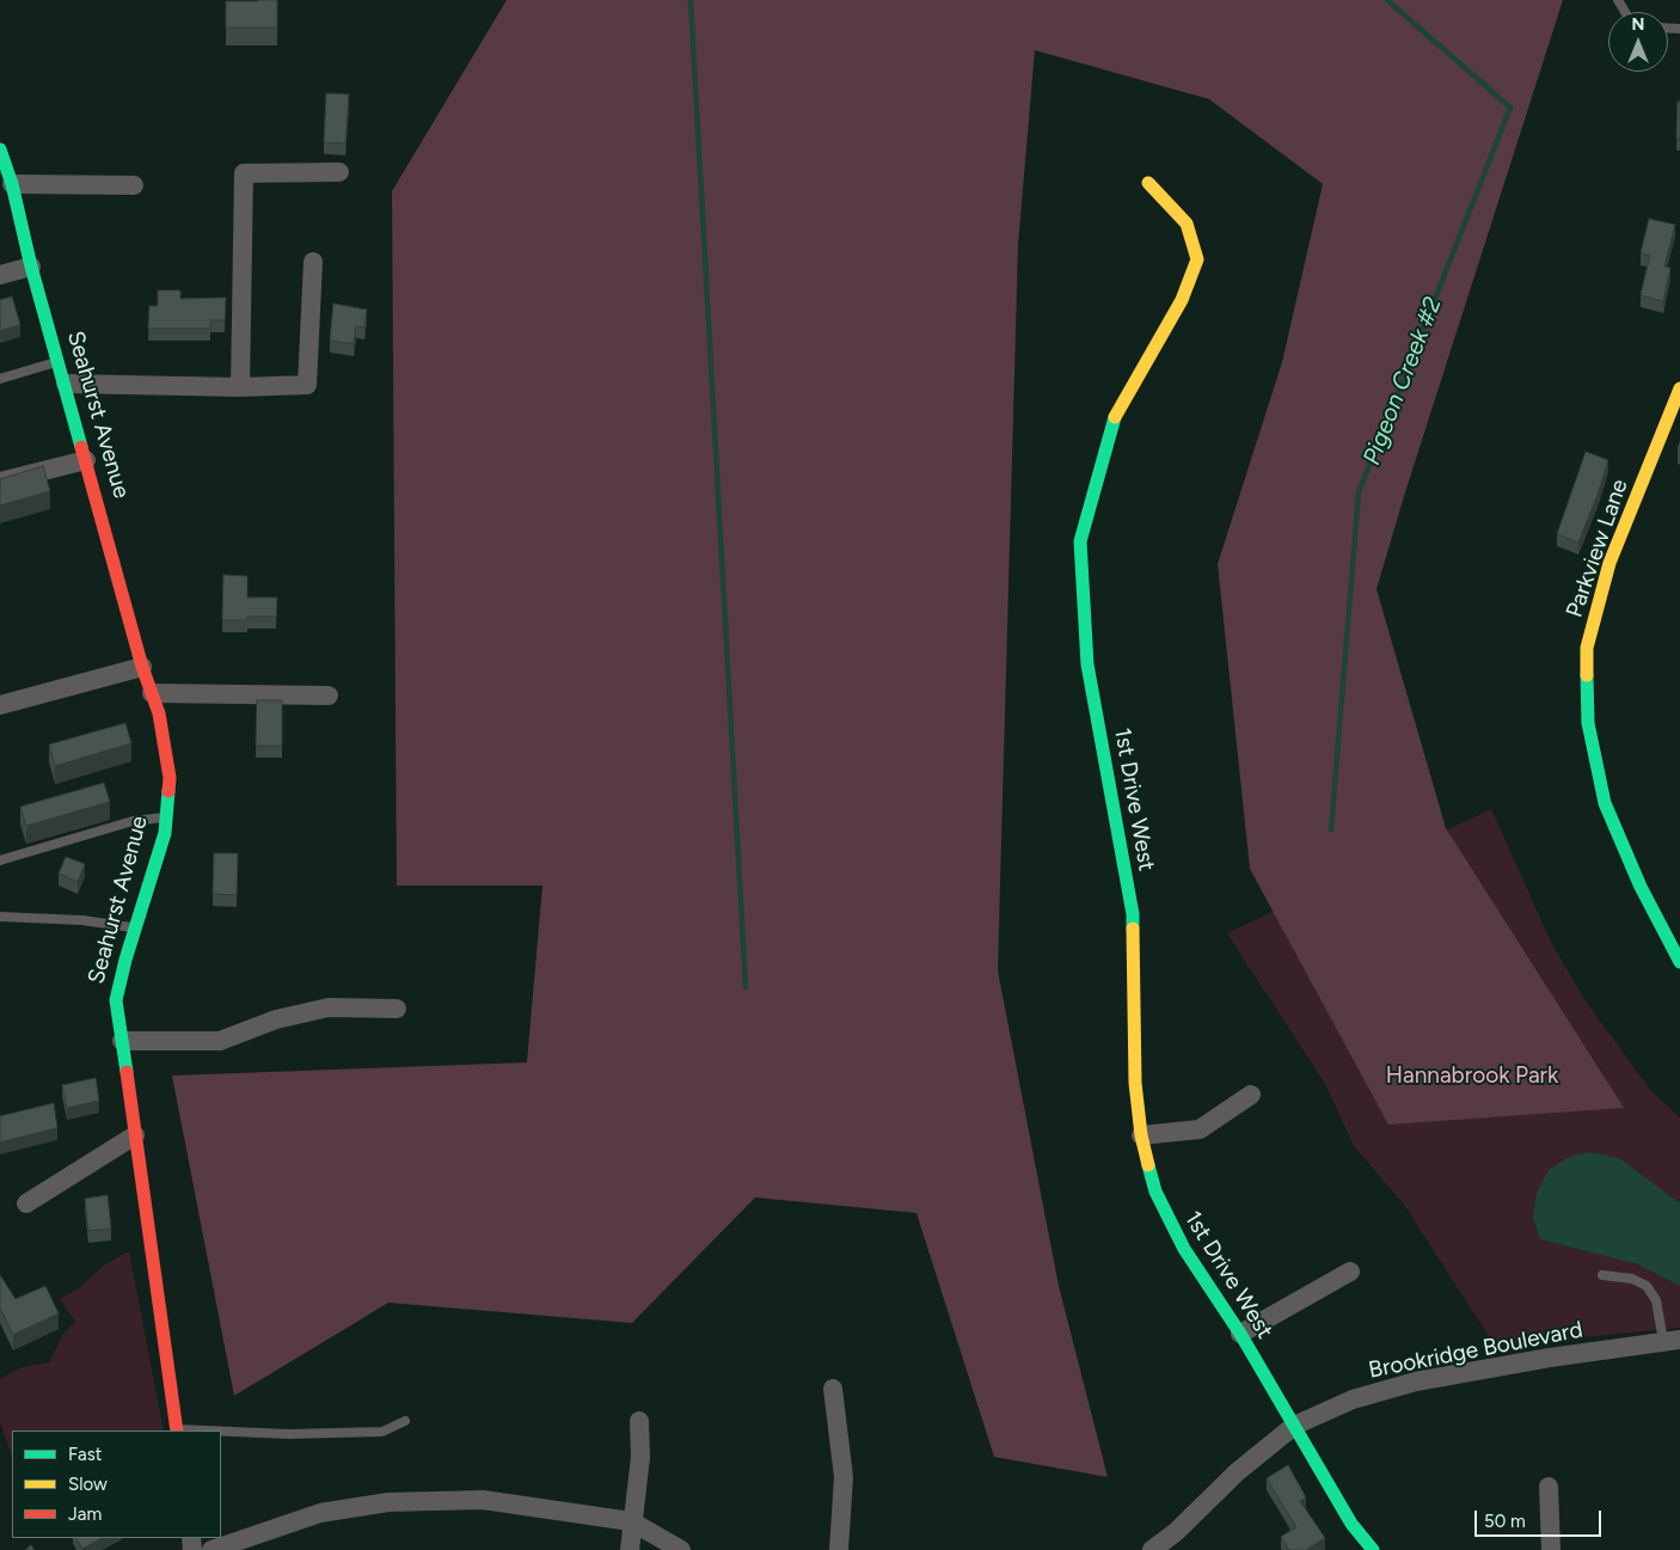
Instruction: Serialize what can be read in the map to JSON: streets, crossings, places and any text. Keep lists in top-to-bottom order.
{
  "streets": {
    "street": [
      "Seahurst Avenue",
      "Parkview Lane",
      "1st Drive West",
      "Brookridge Boulevard"
    ]
  },
  "crossings": [
    ["1st Drive West", "Brookridge Boulevard"]
  ],
  "water": ["Pigeon Creek #2"],
  "parks": ["Hannabrook Park"],
  "legend": ["Fast", "Slow", "Jam"],
  "scale_bar": "50 m",
  "north": "top"
}
